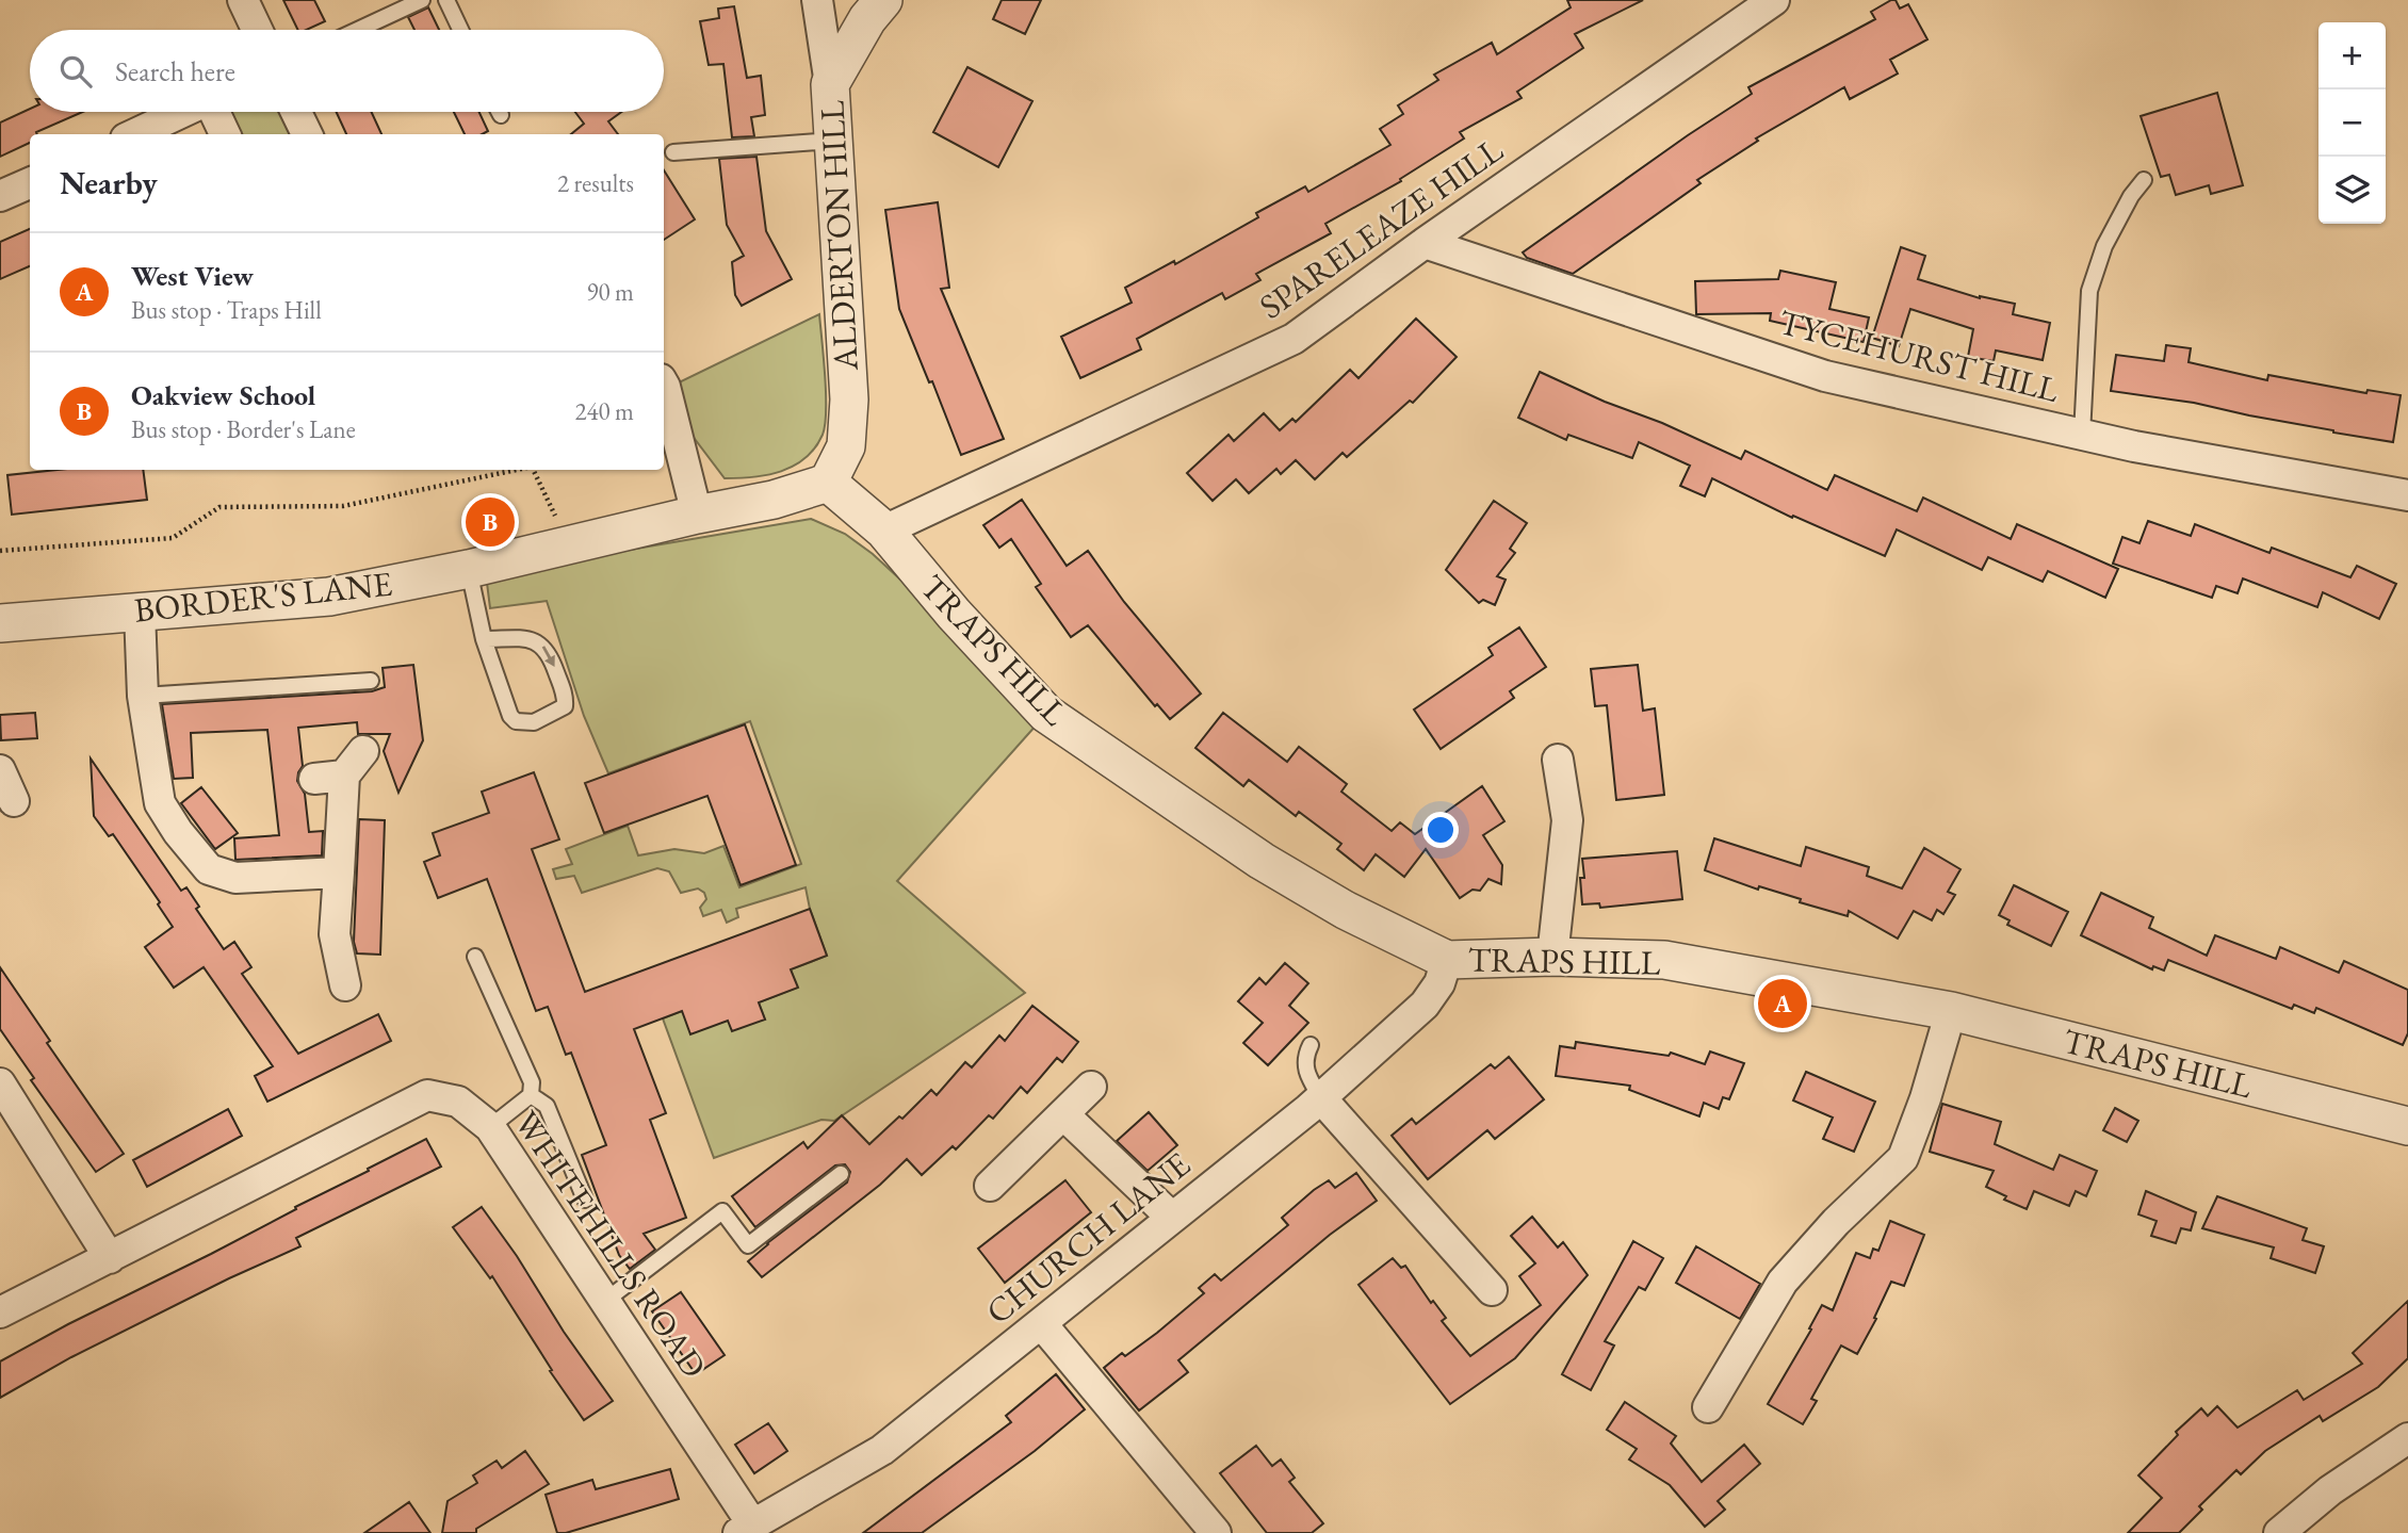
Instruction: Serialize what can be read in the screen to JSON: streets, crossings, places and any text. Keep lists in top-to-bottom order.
{
  "streets": {
    "street": [
      "SPARELEAZE HILL",
      "ALDERTON HILL",
      "TYCEHURST HILL",
      "BORDER'S LANE",
      "TRAPS HILL",
      "CHURCH LANE",
      "WHITEHILLS ROAD"
    ]
  },
  "crossings": [
    ["SPARELEAZE HILL", "TYCEHURST HILL"],
    ["SPARELEAZE HILL", "TRAPS HILL"],
    ["ALDERTON HILL", "BORDER'S LANE"],
    ["ALDERTON HILL", "TRAPS HILL"],
    ["BORDER'S LANE", "TRAPS HILL"],
    ["TRAPS HILL", "CHURCH LANE"],
    ["CHURCH LANE", "WHITEHILLS ROAD"]
  ],
  "page": {
    "map_buttons": ["+", "−"],
    "search": "Search here",
    "heading": ["Nearby", "2 results"],
    "list": [
      {
        "mark": "A",
        "name": "West View",
        "note": "Bus stop · Traps Hill",
        "value": "90 m"
      },
      {
        "mark": "B",
        "name": "Oakview School",
        "note": "Bus stop · Border's Lane",
        "value": "240 m"
      }
    ],
    "pins": ["B", "A"]
  }
}
